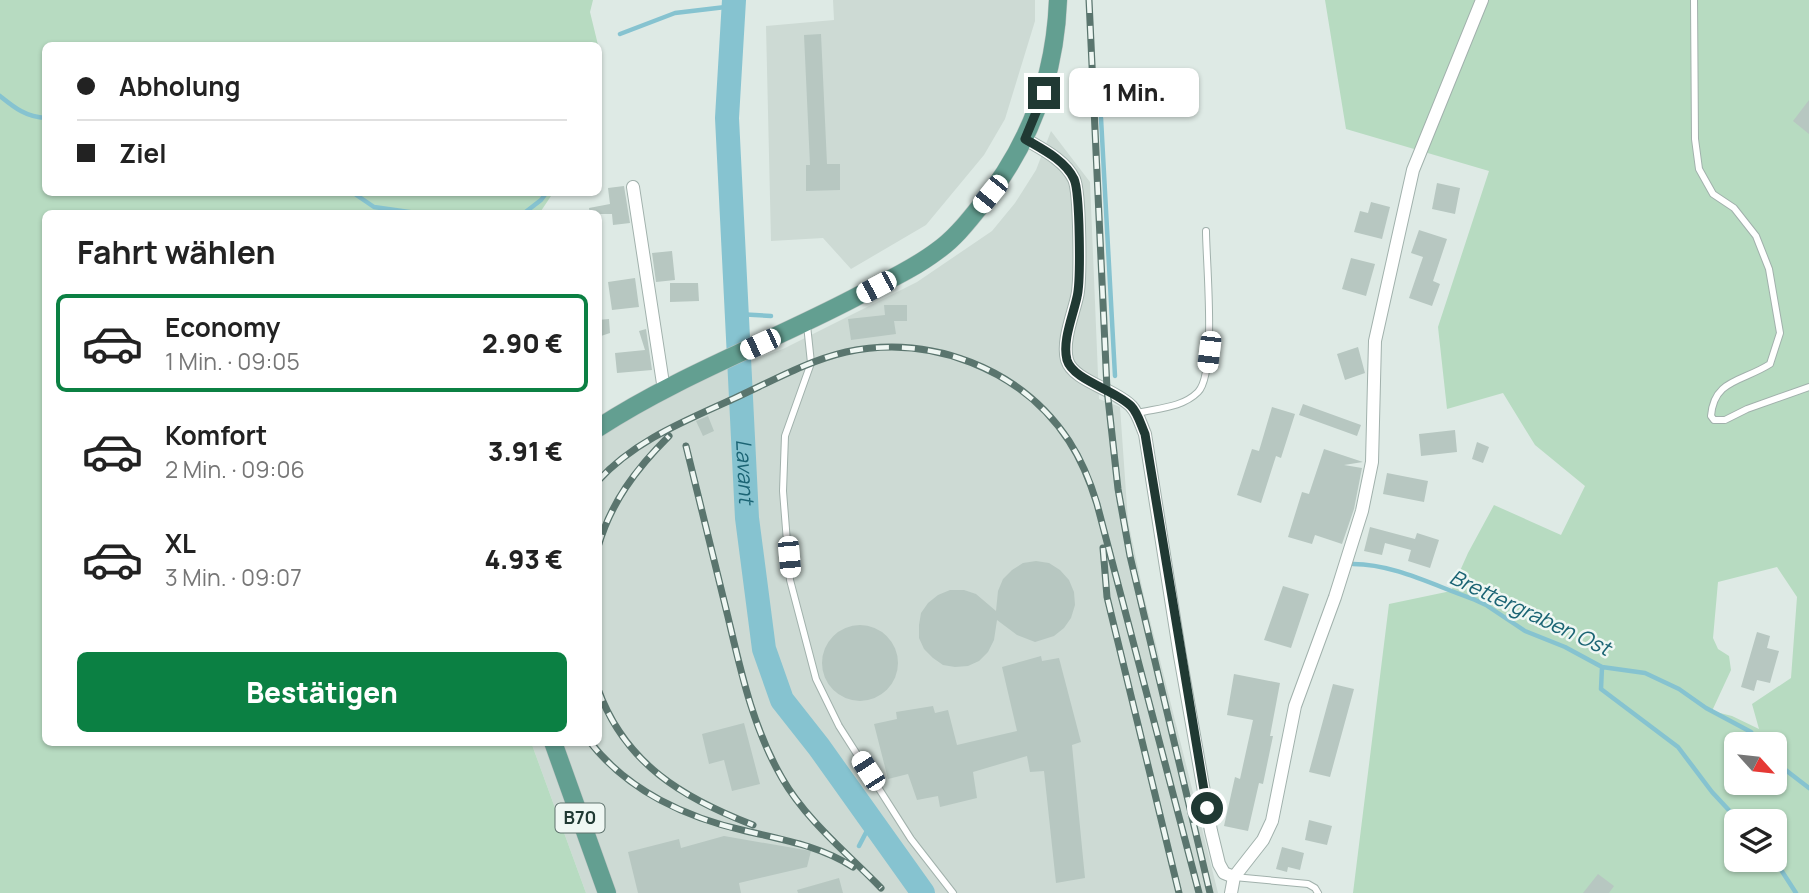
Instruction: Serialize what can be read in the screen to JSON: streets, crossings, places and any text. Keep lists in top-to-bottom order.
{
  "streets": {
    "main road": ["B70"]
  },
  "water": ["Lavant", "Brettergraben Ost"],
  "north": "bottom right",
  "page": {
    "banner": ["Abholung", "Ziel"],
    "bubble": "1 Min.",
    "heading": "Fahrt wählen",
    "list": [
      {
        "name": "Economy",
        "note": "1 Min. · 09:05",
        "value": "2.90 €"
      },
      {
        "name": "Komfort",
        "note": "2 Min. · 09:06",
        "value": "3.91 €"
      },
      {
        "name": "XL",
        "note": "3 Min. · 09:07",
        "value": "4.93 €"
      }
    ],
    "buttons": "Bestätigen"
  }
}
